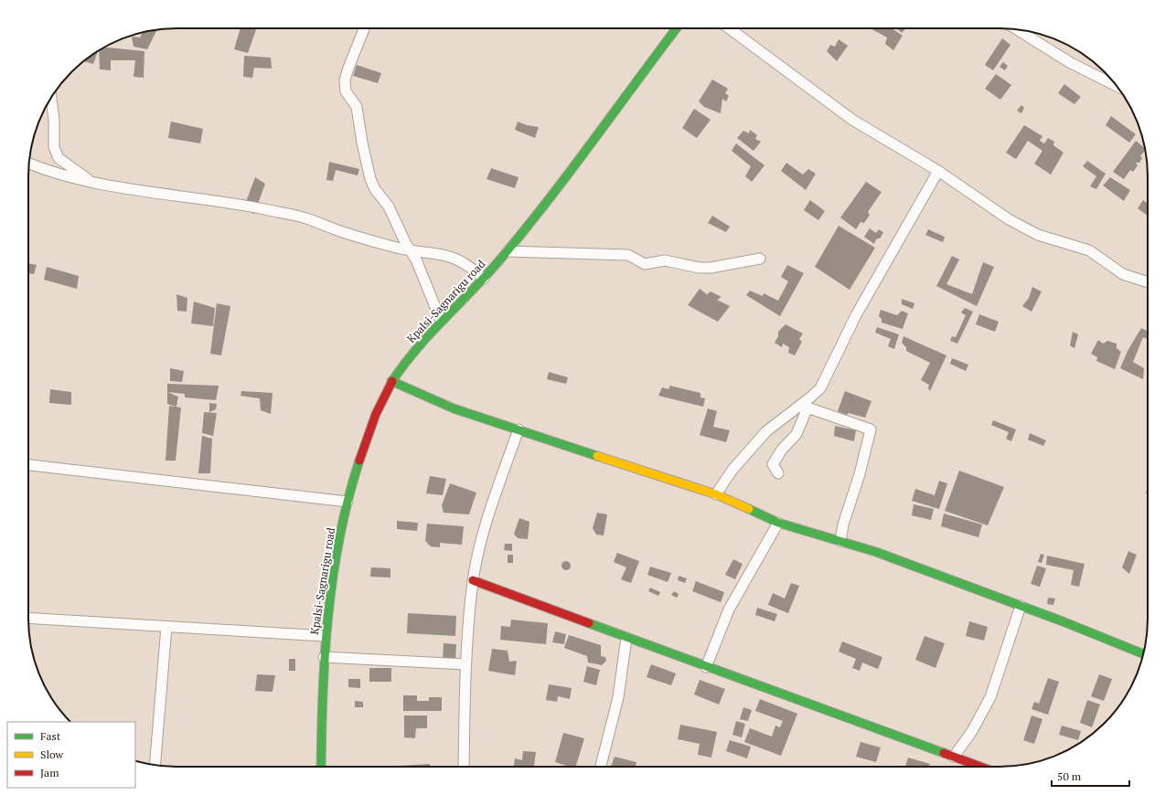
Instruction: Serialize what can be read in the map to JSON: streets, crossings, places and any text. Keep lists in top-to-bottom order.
{
  "streets": {
    "street": ["Kpalsi-Sagnarigu road"]
  },
  "legend": ["Fast", "Slow", "Jam"],
  "scale_bar": "50 m"
}
